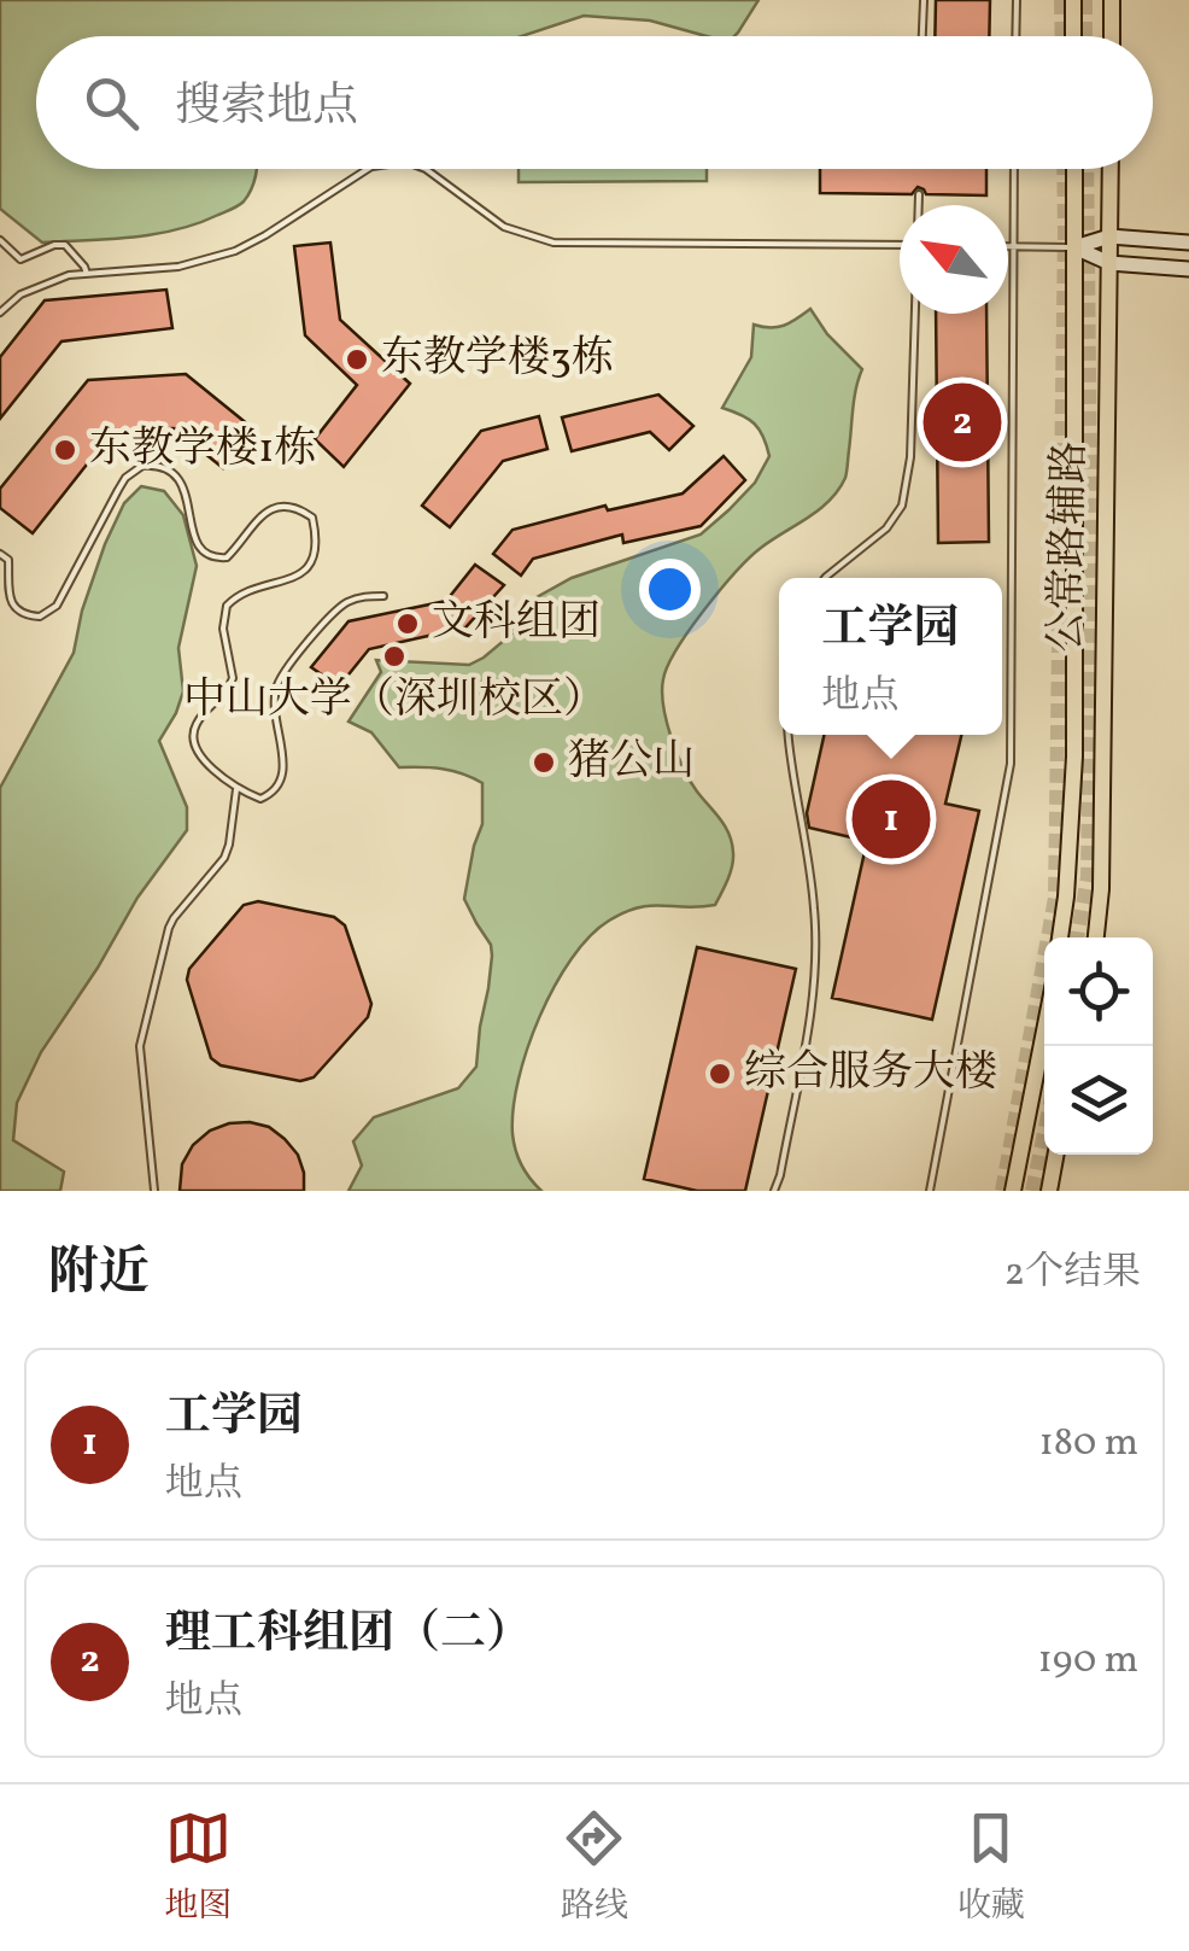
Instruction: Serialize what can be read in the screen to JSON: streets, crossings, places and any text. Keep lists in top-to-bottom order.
{
  "streets": {
    "main road": ["公常路辅路"]
  },
  "places": [
    "东教学楼3栋",
    "东教学楼1栋",
    "文科组团",
    "中山大学（深圳校区）",
    "猪公山",
    "综合服务大楼"
  ],
  "north": "top left",
  "page": {
    "search": "搜索地点",
    "pins": ["2", "1"],
    "popup": ["工学园", "地点"],
    "heading": ["附近", "2个结果"],
    "list": [
      {
        "mark": "1",
        "name": "工学园",
        "note": "地点",
        "value": "180 m"
      },
      {
        "mark": "2",
        "name": "理工科组团（二）",
        "note": "地点",
        "value": "190 m"
      }
    ],
    "nav": ["地图", "路线", "收藏"]
  }
}
